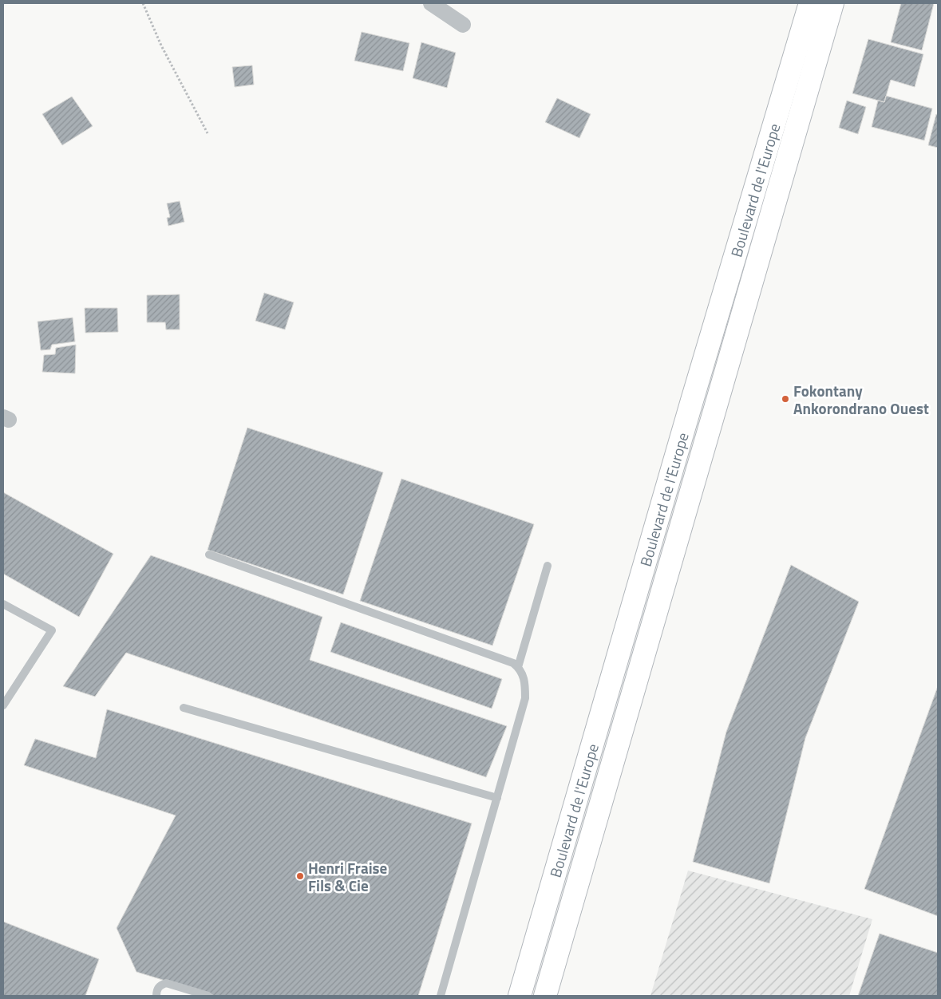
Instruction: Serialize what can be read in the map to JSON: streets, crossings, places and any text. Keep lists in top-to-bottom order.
{
  "streets": {
    "main road": ["Boulevard de l'Europe"]
  },
  "places": ["Fokontany Ankorondrano Ouest", "Henri Fraise Fils & Cie"]
}
